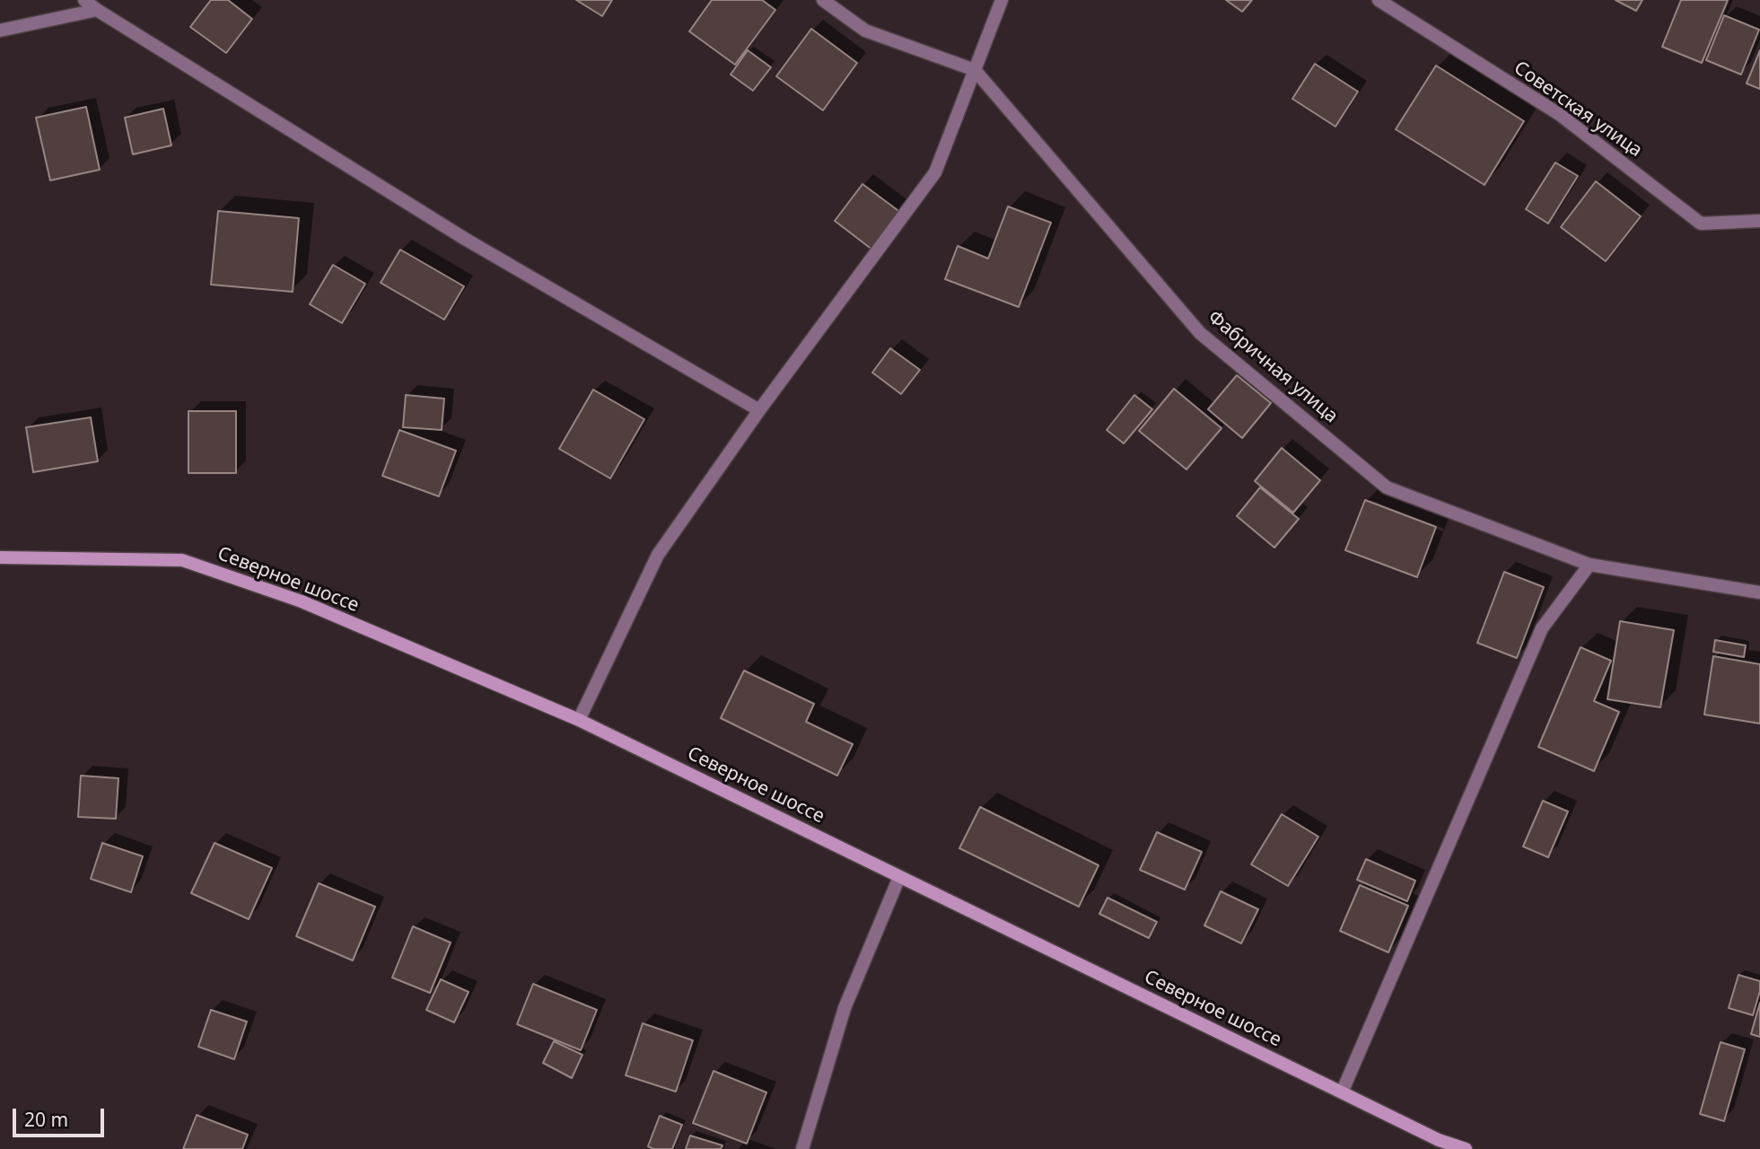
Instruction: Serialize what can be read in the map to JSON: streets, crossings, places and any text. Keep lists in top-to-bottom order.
{
  "streets": {
    "main road": ["Северное шоссе"],
    "street": ["Советская улица", "Фабричная улица"]
  },
  "scale_bar": "20 m"
}
